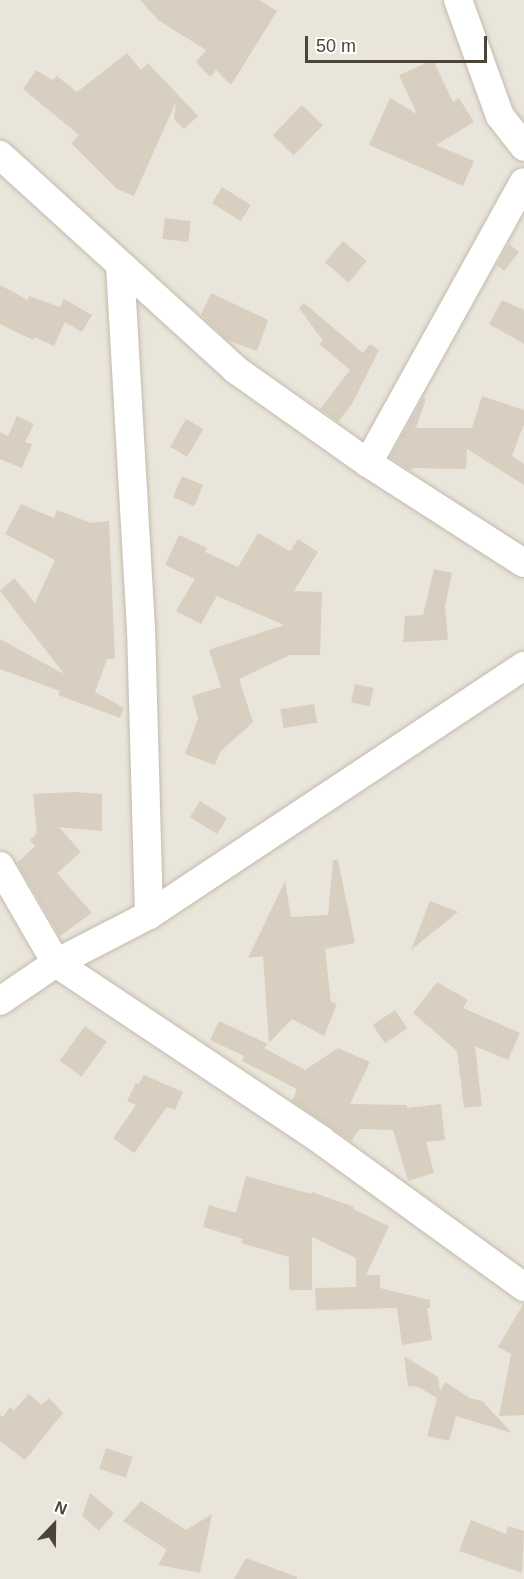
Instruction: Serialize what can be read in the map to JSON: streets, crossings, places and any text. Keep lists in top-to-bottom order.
{
  "scale_bar": "50 m",
  "north": "top"
}
